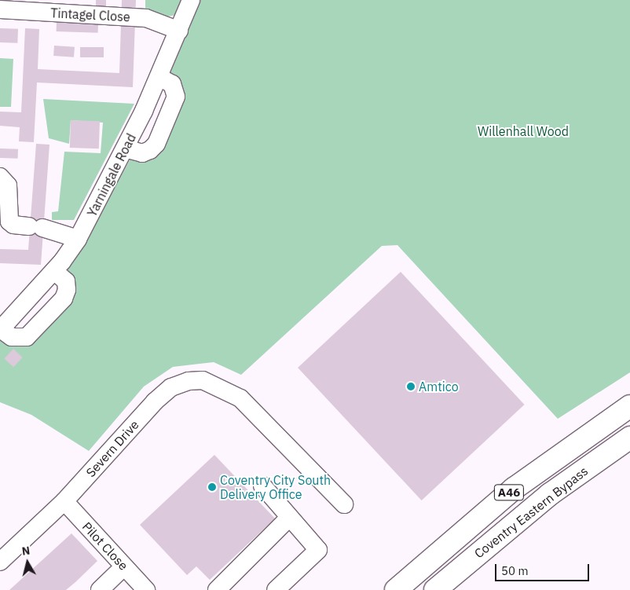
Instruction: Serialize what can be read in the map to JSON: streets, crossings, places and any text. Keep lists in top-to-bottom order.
{
  "streets": {
    "highway": ["A46", "Coventry Eastern Bypass"],
    "street": [
      "Tintagel Close",
      "Yarningale Road",
      "Severn Drive",
      "Pilot Close"
    ]
  },
  "crossings": [
    ["Tintagel Close", "Yarningale Road"],
    ["Severn Drive", "Pilot Close"]
  ],
  "parks": ["Willenhall Wood"],
  "places": ["Amtico", "Coventry City South Delivery Office"],
  "scale_bar": "50 m",
  "north": "top"
}
